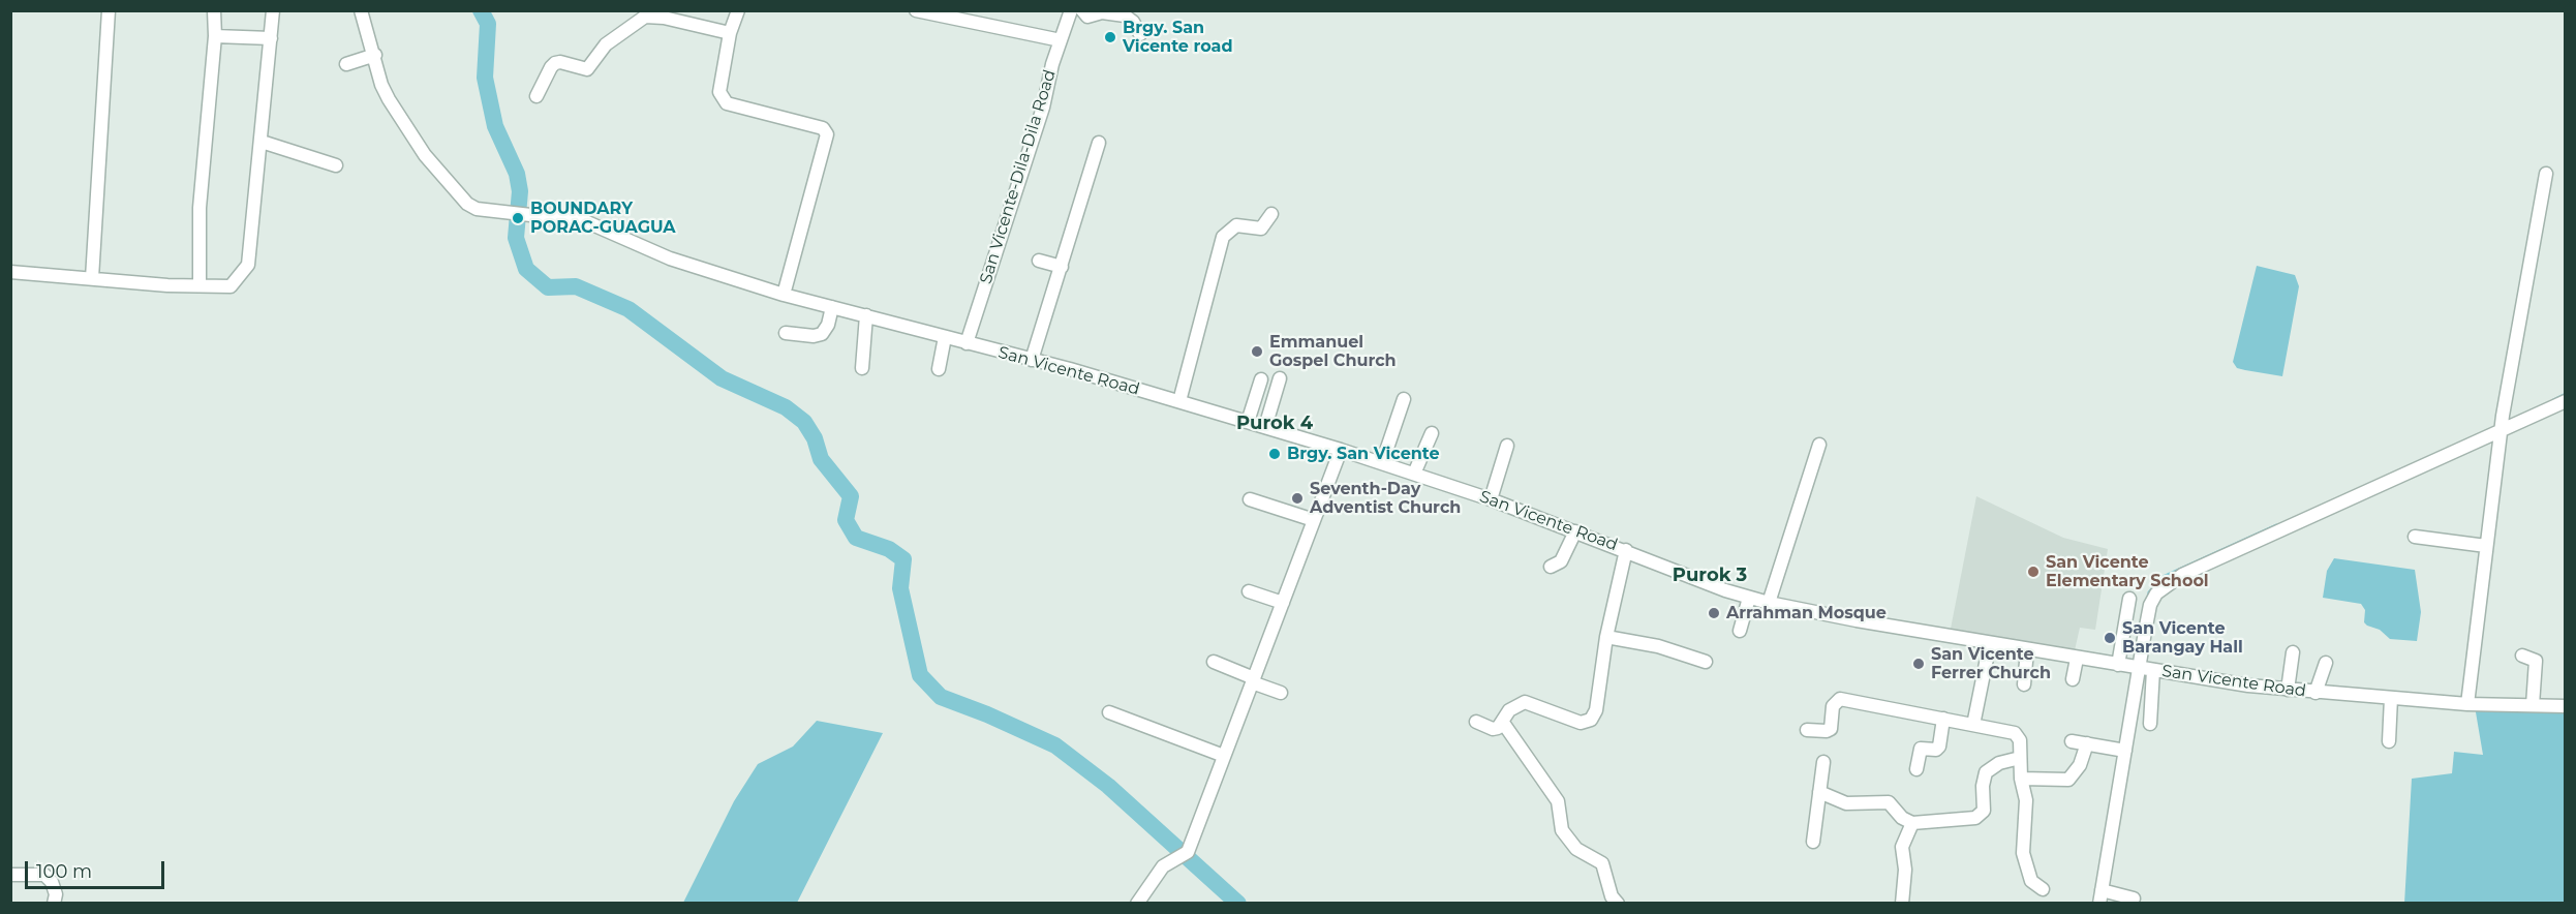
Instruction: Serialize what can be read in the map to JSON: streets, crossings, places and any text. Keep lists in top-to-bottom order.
{
  "streets": {
    "street": ["San Vicente-Dila-Dila Road", "San Vicente Road"]
  },
  "crossings": [
    ["San Vicente-Dila-Dila Road", "San Vicente Road"]
  ],
  "districts": ["Purok 4", "Purok 3"],
  "places": [
    "Brgy. San Vicente road",
    "BOUNDARY PORAC-GUAGUA",
    "Emmanuel Gospel Church",
    "Brgy. San Vicente",
    "Seventh-Day Adventist Church",
    "San Vicente Elementary School",
    "Arrahman Mosque",
    "San Vicente Barangay Hall",
    "San Vicente Ferrer Church"
  ],
  "scale_bar": "100 m"
}
